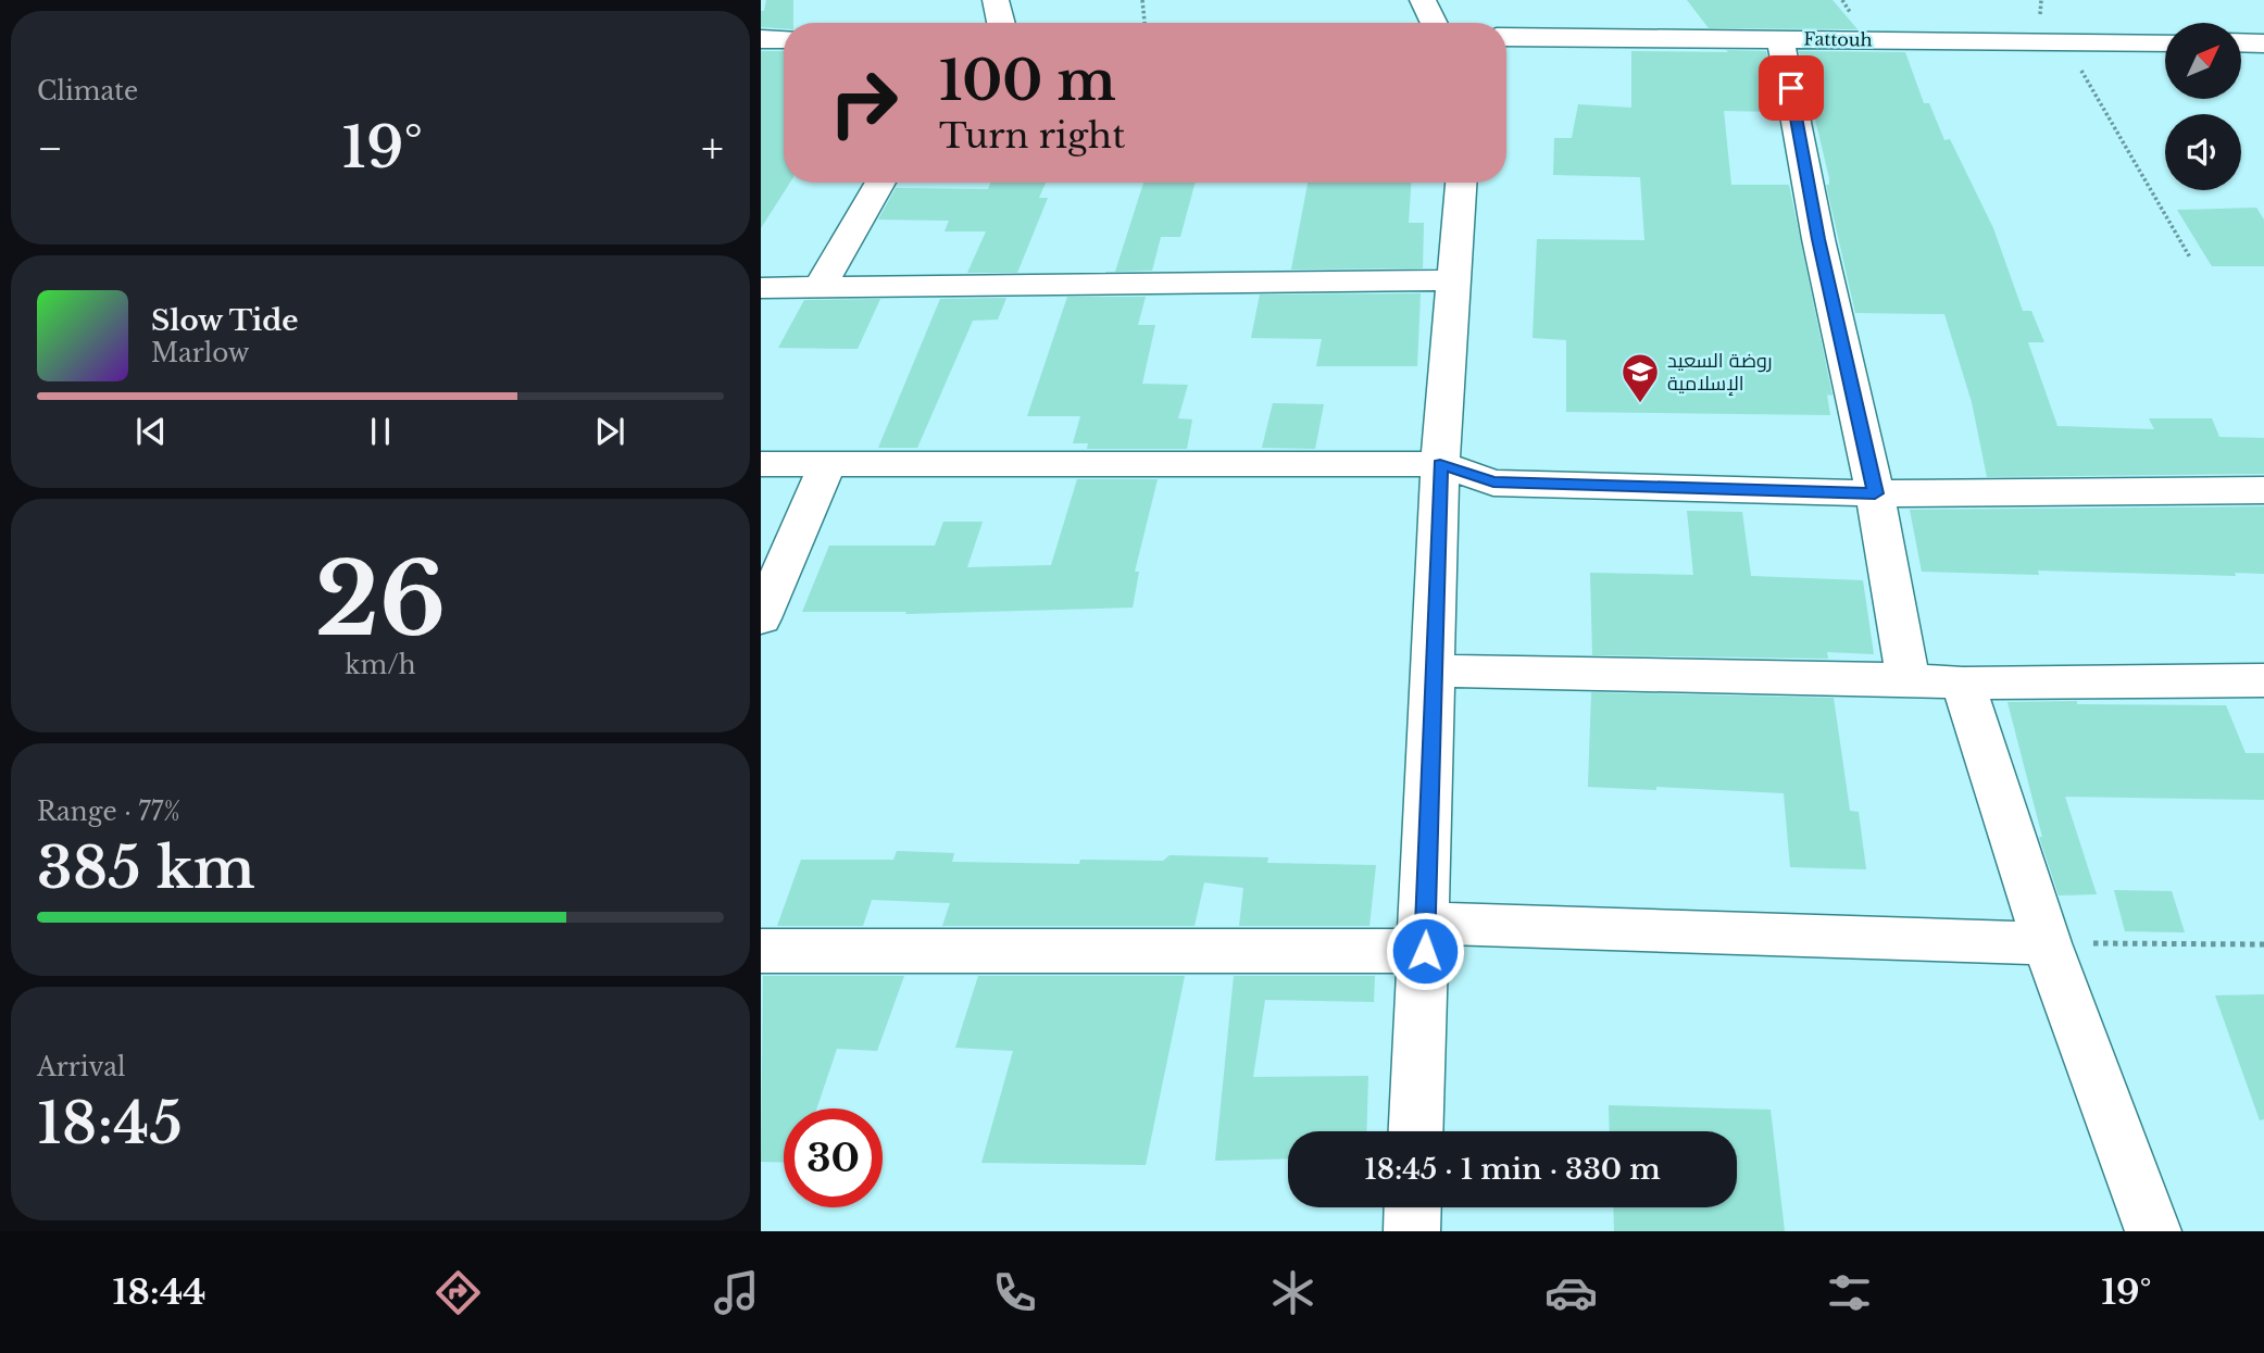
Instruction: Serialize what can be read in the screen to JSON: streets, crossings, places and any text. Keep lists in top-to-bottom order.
{
  "streets": {
    "street": ["Fattouh"]
  },
  "places": {
    "school or university": ["روضة السعيد الإسلامية"]
  },
  "north": "top right",
  "page": {
    "tile": [
      "Climate",
      ["26", "km/h"],
      ["Range · 77%", "385 km"],
      ["Arrival", "18:45"]
    ],
    "turn": ["100 m", "Turn right"],
    "heat": ["−", "19°", "+"],
    "song": ["Slow Tide", "Marlow"],
    "limit": "30",
    "trip": "18:45 · 1 min · 330 m",
    "tabs": ["18:44", "19°"]
  }
}
